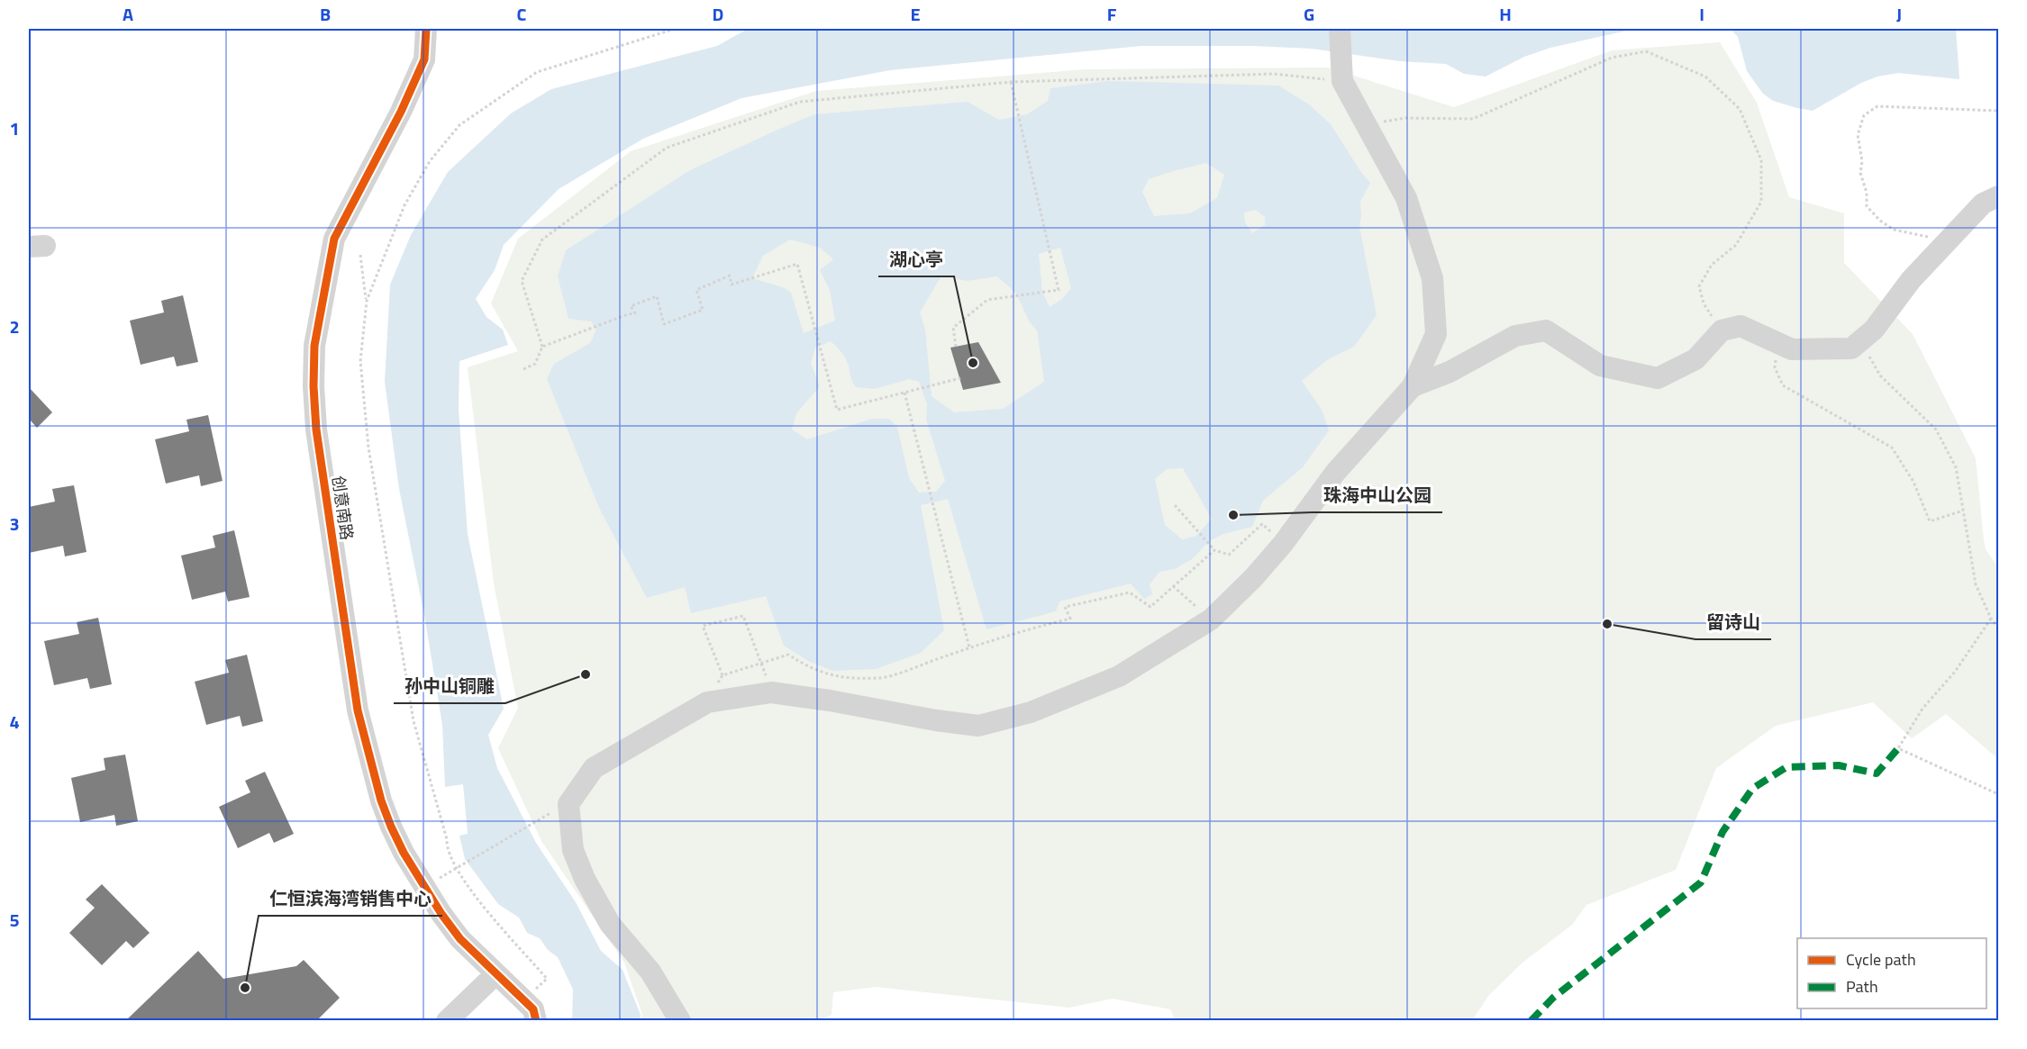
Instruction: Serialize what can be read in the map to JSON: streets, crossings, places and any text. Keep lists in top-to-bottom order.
{
  "streets": {
    "street": ["创意南路"]
  },
  "places": [
    "湖心亭",
    "珠海中山公园",
    "留诗山",
    "孙中山铜雕",
    "仁恒滨海湾销售中心"
  ],
  "legend": ["Cycle path", "Path"],
  "grid": {
    "columns": [
      "A",
      "B",
      "C",
      "D",
      "E",
      "F",
      "G",
      "H",
      "I",
      "J"
    ],
    "rows": [
      "1",
      "2",
      "3",
      "4",
      "5"
    ]
  }
}
